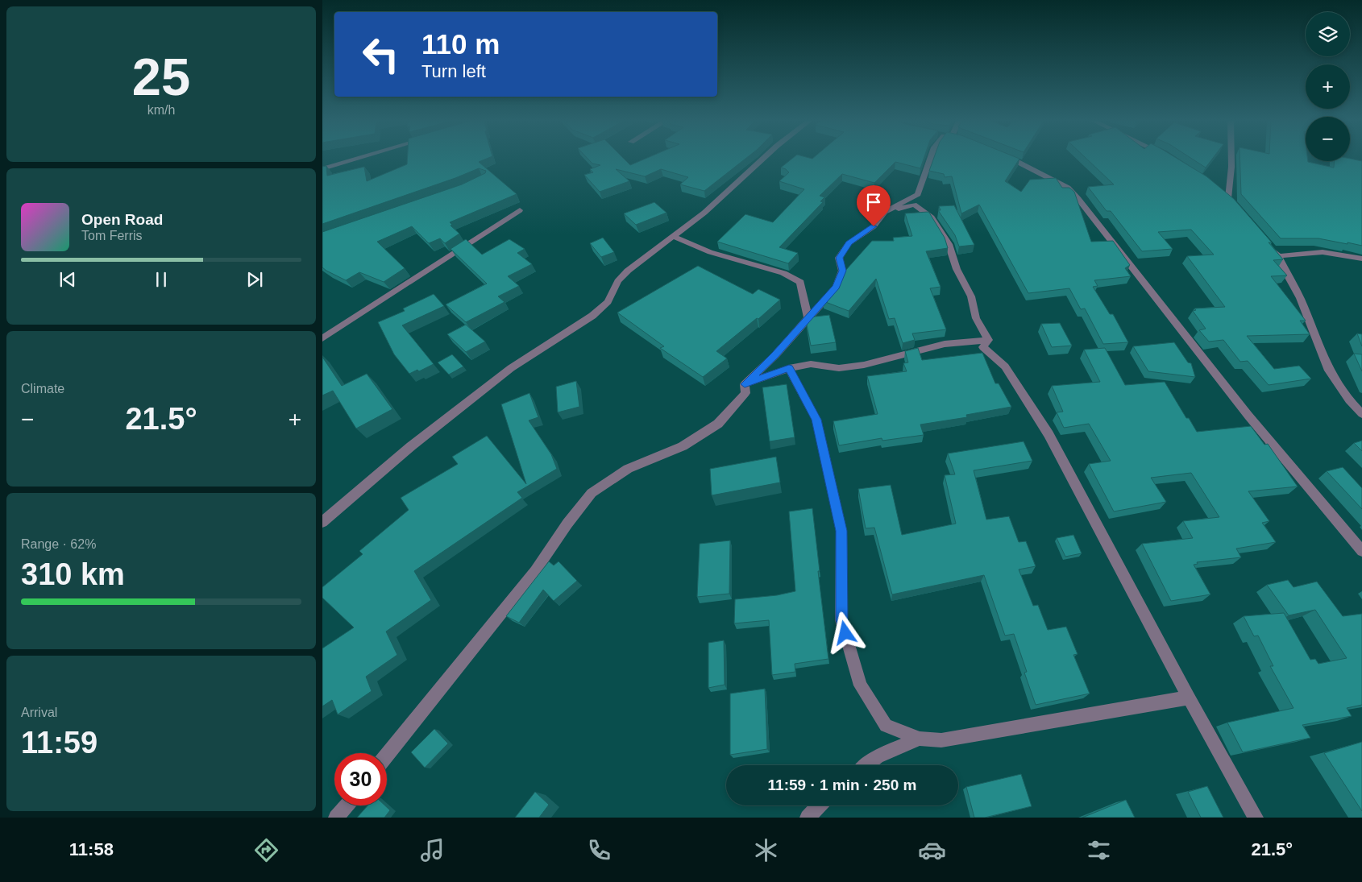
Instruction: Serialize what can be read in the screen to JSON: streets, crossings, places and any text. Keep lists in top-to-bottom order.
{
  "page": {
    "tile": [
      ["25", "km/h"],
      "Climate",
      ["Range · 62%", "310 km"],
      ["Arrival", "11:59"]
    ],
    "map_buttons": ["+", "−"],
    "turn": ["110 m", "Turn left"],
    "song": ["Open Road", "Tom Ferris"],
    "heat": ["−", "21.5°", "+"],
    "limit": "30",
    "trip": "11:59 · 1 min · 250 m",
    "tabs": ["11:58", "21.5°"]
  }
}
